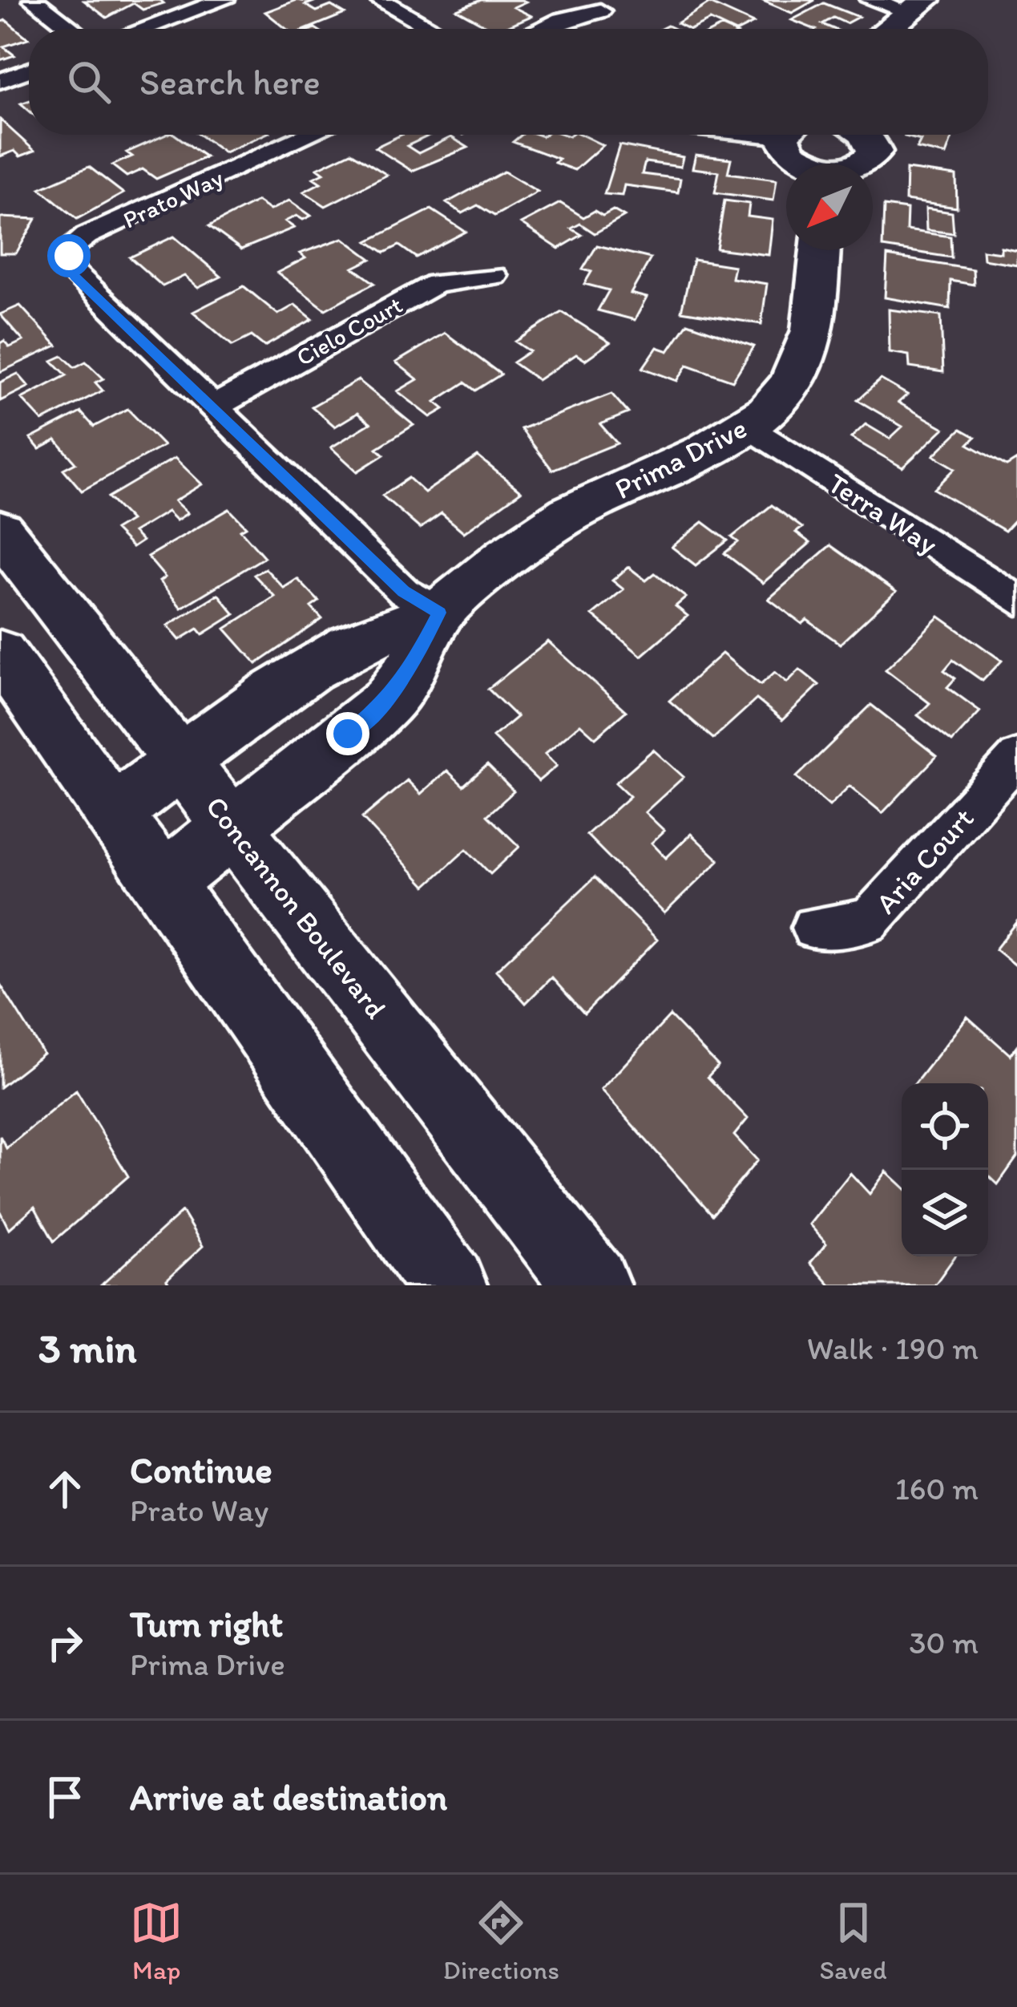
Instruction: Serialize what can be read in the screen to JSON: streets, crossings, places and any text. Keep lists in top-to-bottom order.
{
  "streets": {
    "street": [
      "Prato Way",
      "Cielo Court",
      "Prima Drive",
      "Terra Way",
      "Aria Court",
      "Concannon Boulevard"
    ]
  },
  "crossings": [
    ["Prato Way", "Cielo Court"],
    ["Prato Way", "Prima Drive"],
    ["Prima Drive", "Terra Way"],
    ["Prima Drive", "Concannon Boulevard"]
  ],
  "north": "bottom left",
  "page": {
    "search": "Search here",
    "heading": ["3 min", "Walk · 190 m"],
    "list": [
      ["Continue", "Prato Way", "160 m"],
      ["Turn right", "Prima Drive", "30 m"],
      "Arrive at destination"
    ],
    "nav": ["Map", "Directions", "Saved"]
  }
}
